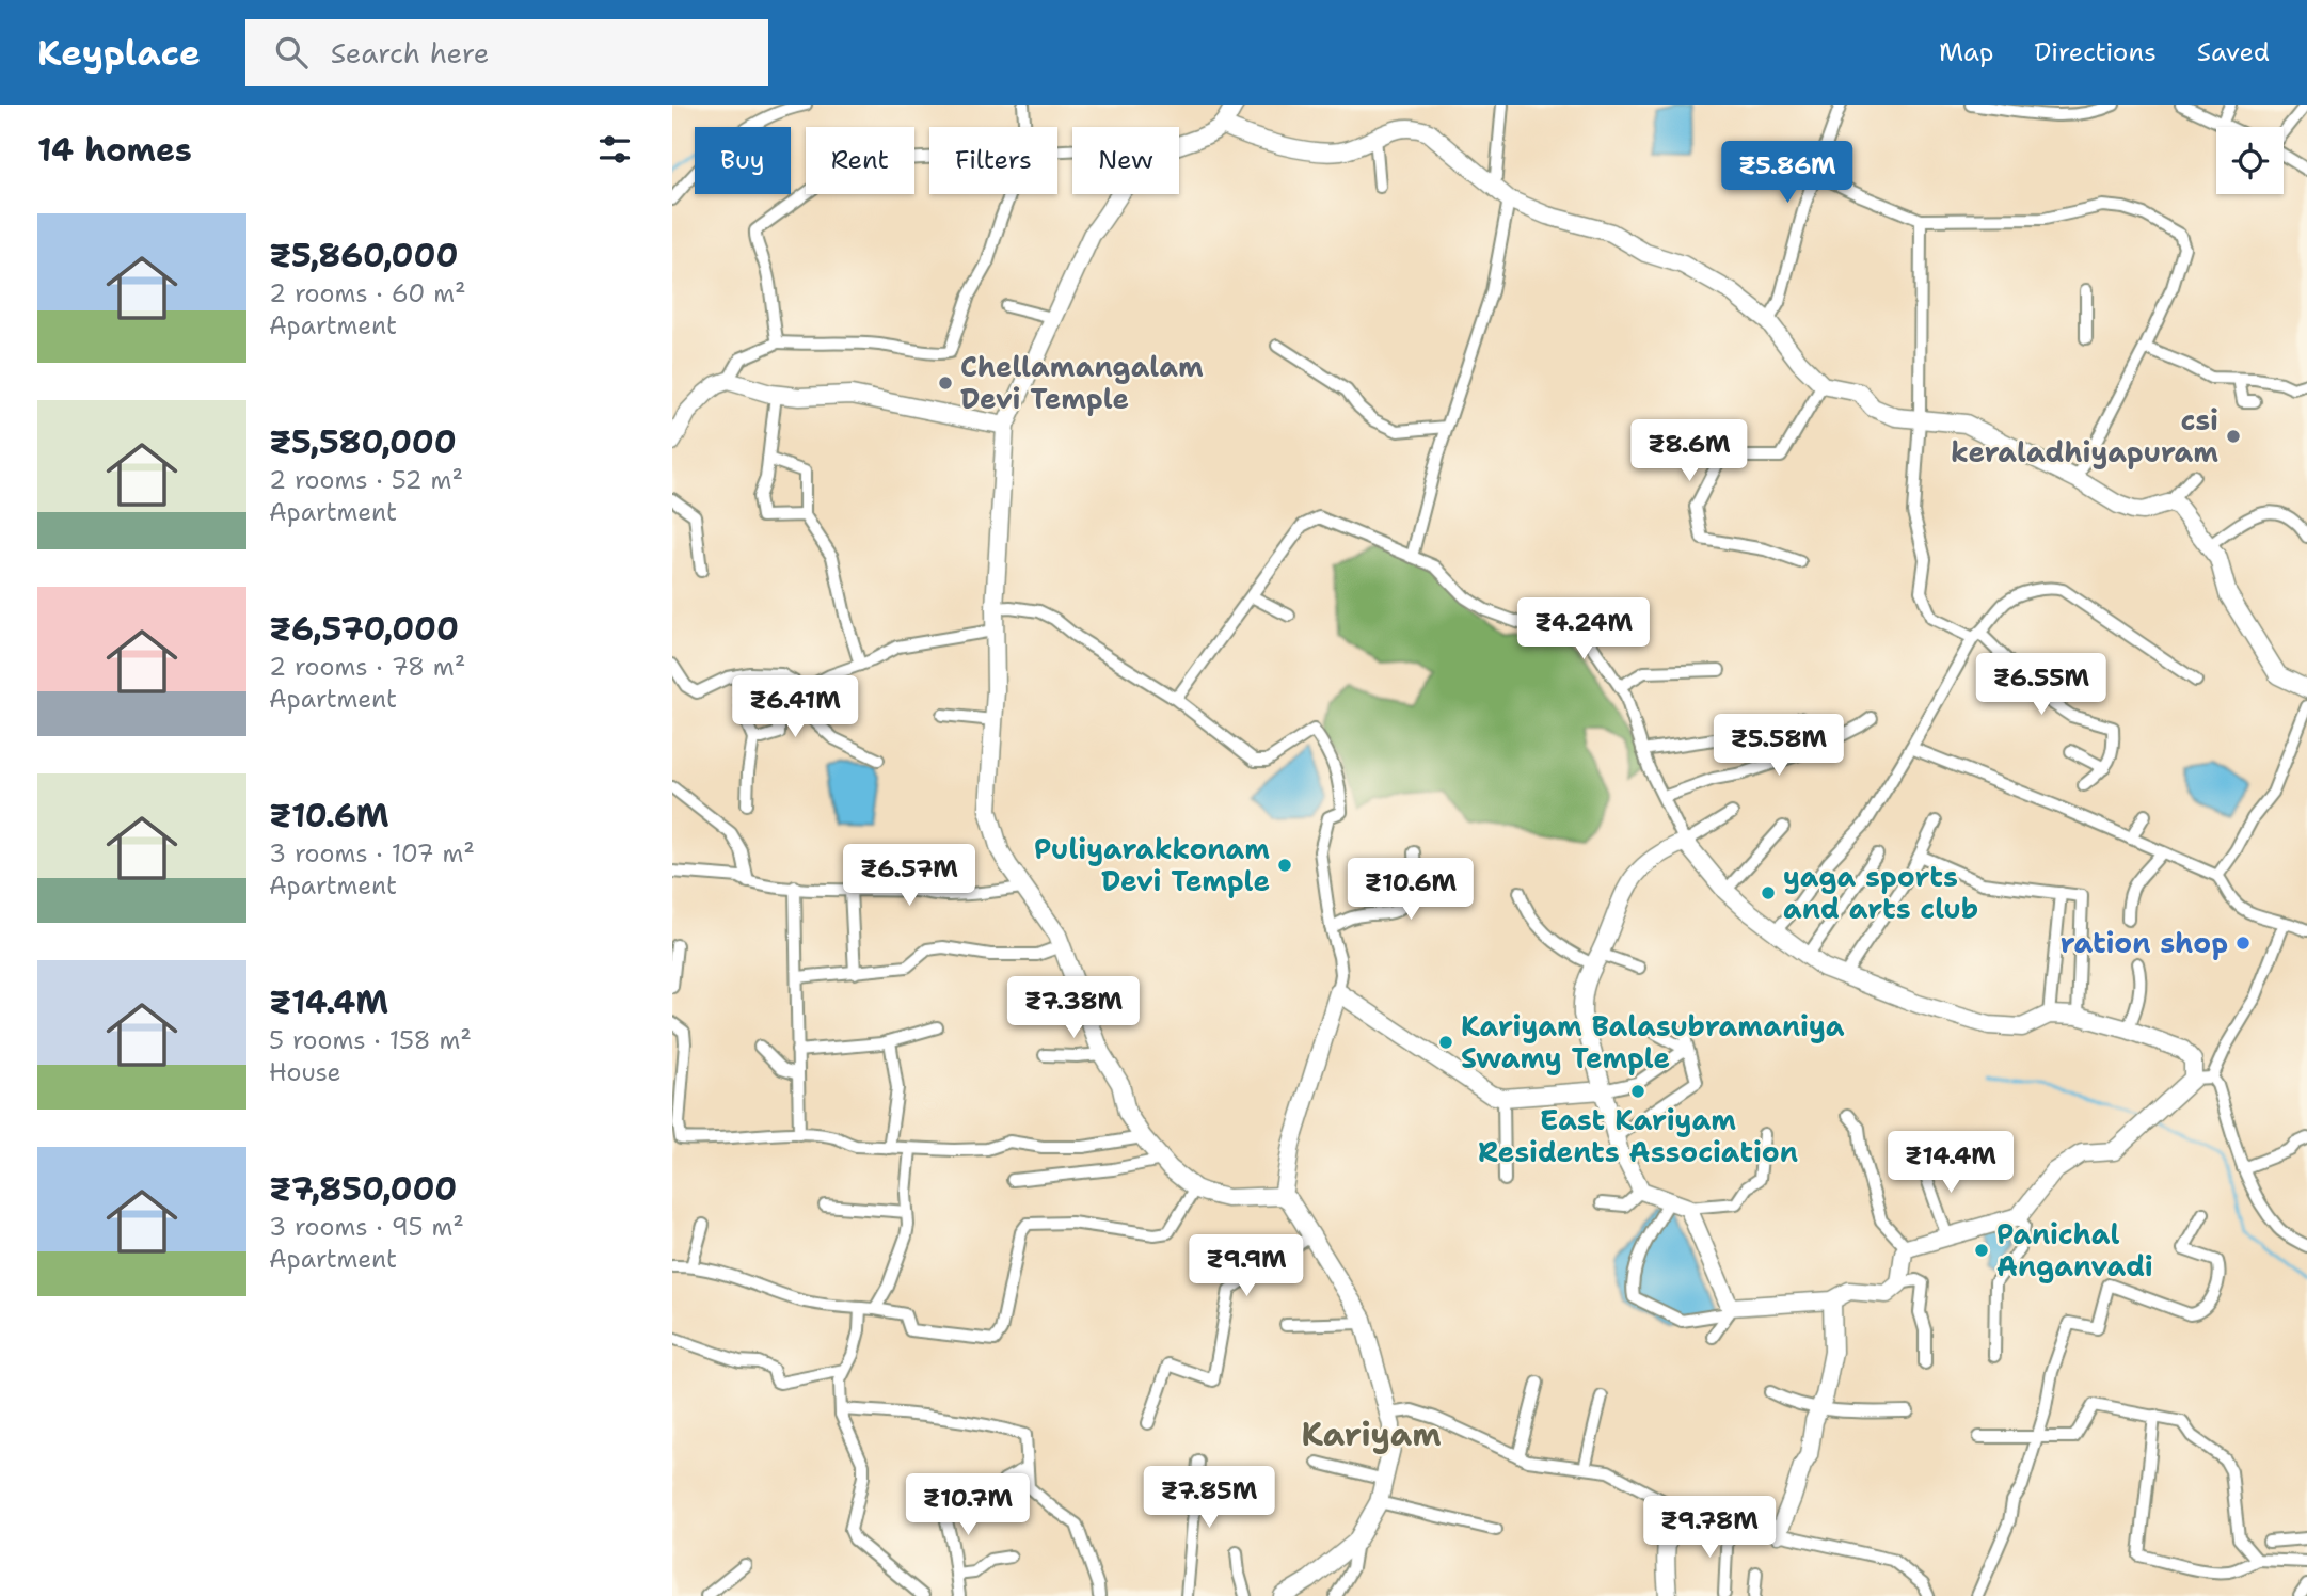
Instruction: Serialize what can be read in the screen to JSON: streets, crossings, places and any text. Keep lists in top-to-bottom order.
{
  "districts": ["Kariyam"],
  "places": [
    "Chellamangalam Devi Temple",
    "csi keraladhiyapuram",
    "Puliyarakkonam Devi Temple",
    "yaga sports and arts club",
    "ration shop",
    "Kariyam Balasubramaniya Swamy Temple",
    "East Kariyam Residents Association",
    "Panichal Anganvadi"
  ],
  "page": {
    "header": "Keyplace",
    "search": "Search here",
    "nav": ["Map", "Directions", "Saved"],
    "heading": "14 homes",
    "chip": [
      "Buy",
      "Rent",
      "Filters",
      "New"
    ],
    "price": [
      "₹5.86M",
      "₹8.6M",
      "₹4.24M",
      "₹6.55M",
      "₹6.41M",
      "₹5.58M",
      "₹6.57M",
      "₹10.6M",
      "₹7.38M",
      "₹14.4M",
      "₹9.9M",
      "₹7.85M",
      "₹10.7M",
      "₹9.78M"
    ],
    "list": [
      {
        "name": "₹5,860,000",
        "note": "2 rooms · 60 m² · Apartment"
      },
      {
        "name": "₹5,580,000",
        "note": "2 rooms · 52 m² · Apartment"
      },
      {
        "name": "₹6,570,000",
        "note": "2 rooms · 78 m² · Apartment"
      },
      {
        "name": "₹10.6M",
        "note": "3 rooms · 107 m² · Apartment"
      },
      {
        "name": "₹14.4M",
        "note": "5 rooms · 158 m² · House"
      },
      {
        "name": "₹7,850,000",
        "note": "3 rooms · 95 m² · Apartment"
      }
    ]
  }
}
